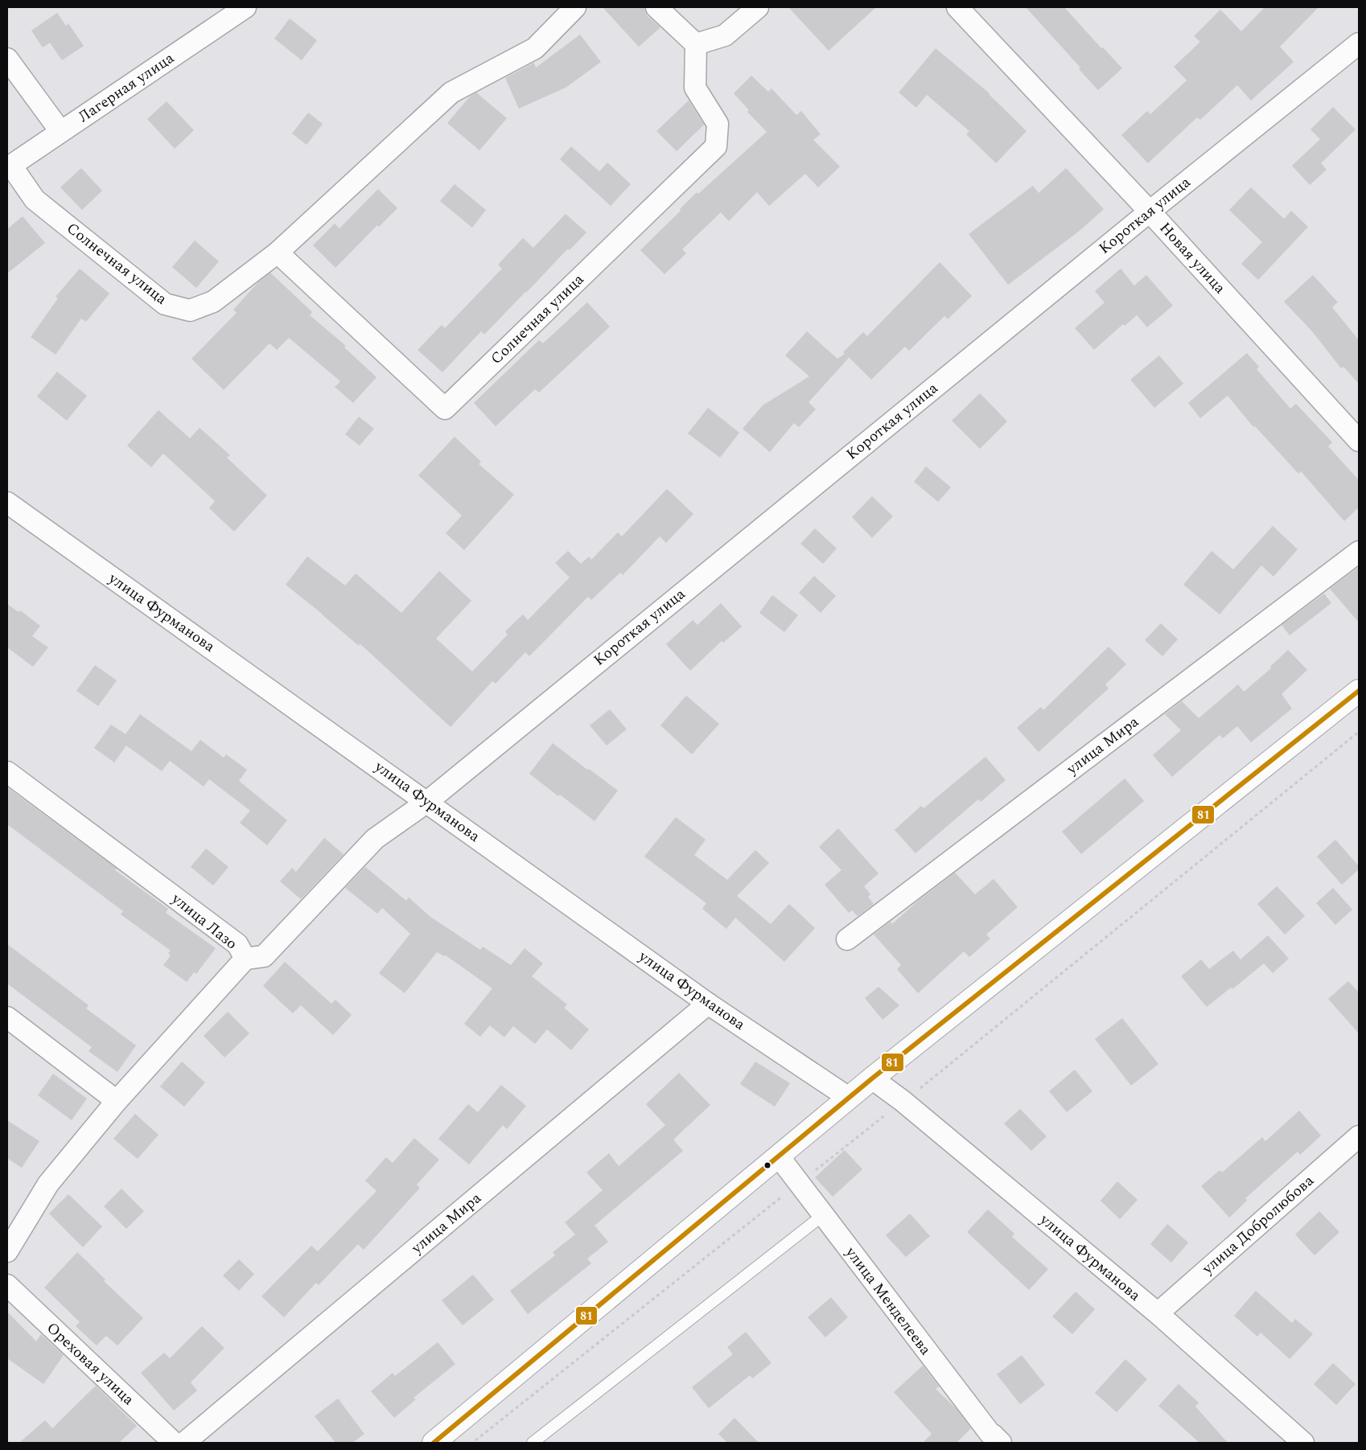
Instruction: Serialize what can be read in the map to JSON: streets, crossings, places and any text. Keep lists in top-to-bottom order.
{
  "streets": {
    "street": [
      "Лагерная улица",
      "Короткая улица",
      "Новая улица",
      "Солнечная улица",
      "улица Фурманова",
      "улица Мира",
      "улица Лазо",
      "улица Добролюбова",
      "улица Менделеева",
      "Ореховая улица"
    ]
  },
  "crossings": [
    ["Лагерная улица", "Солнечная улица"],
    ["Короткая улица", "Новая улица"],
    ["Короткая улица", "улица Фурманова"],
    ["Короткая улица", "улица Лазо"],
    ["улица Фурманова", "улица Мира"],
    ["улица Фурманова", "улица Добролюбова"]
  ],
  "lines": ["transit line 81"]
}
